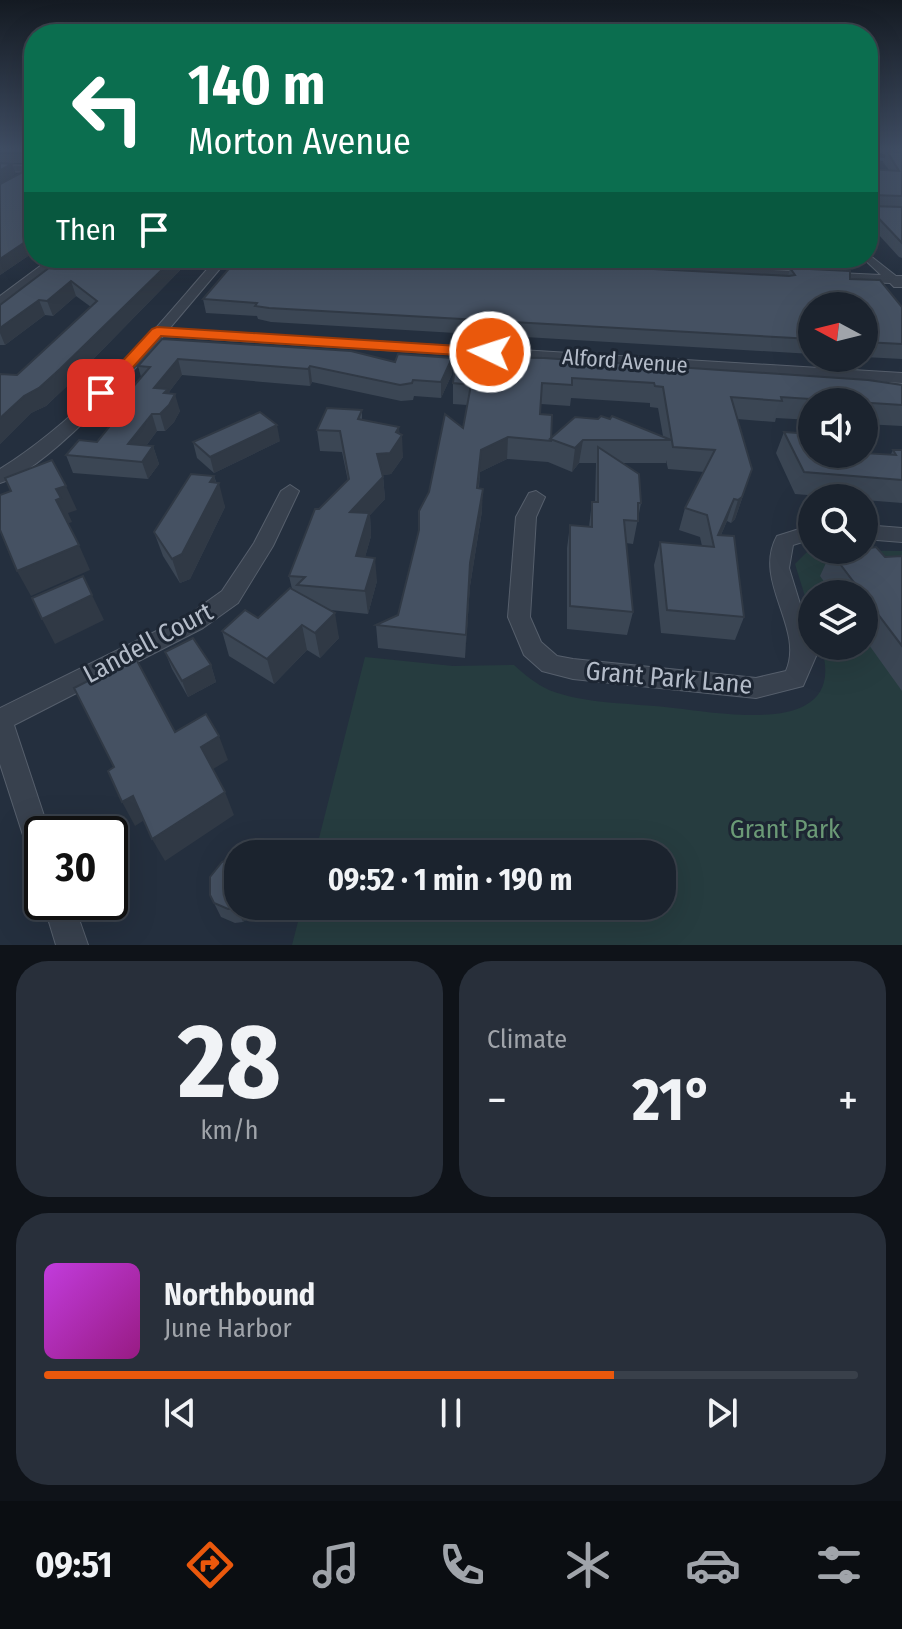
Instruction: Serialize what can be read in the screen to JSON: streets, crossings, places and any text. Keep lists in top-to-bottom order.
{
  "streets": {
    "street": ["Alford Avenue", "Landell Court", "Grant Park Lane"]
  },
  "parks": ["Grant Park"],
  "north": "left",
  "page": {
    "turn": ["140 m", "Morton Avenue"],
    "then": "Then",
    "limit": "30",
    "trip": "09:52 · 1 min · 190 m",
    "tile": [
      ["28", "km/h"],
      "Climate"
    ],
    "heat": ["−", "21°", "+"],
    "song": ["Northbound", "June Harbor"],
    "tabs": "09:51"
  }
}
